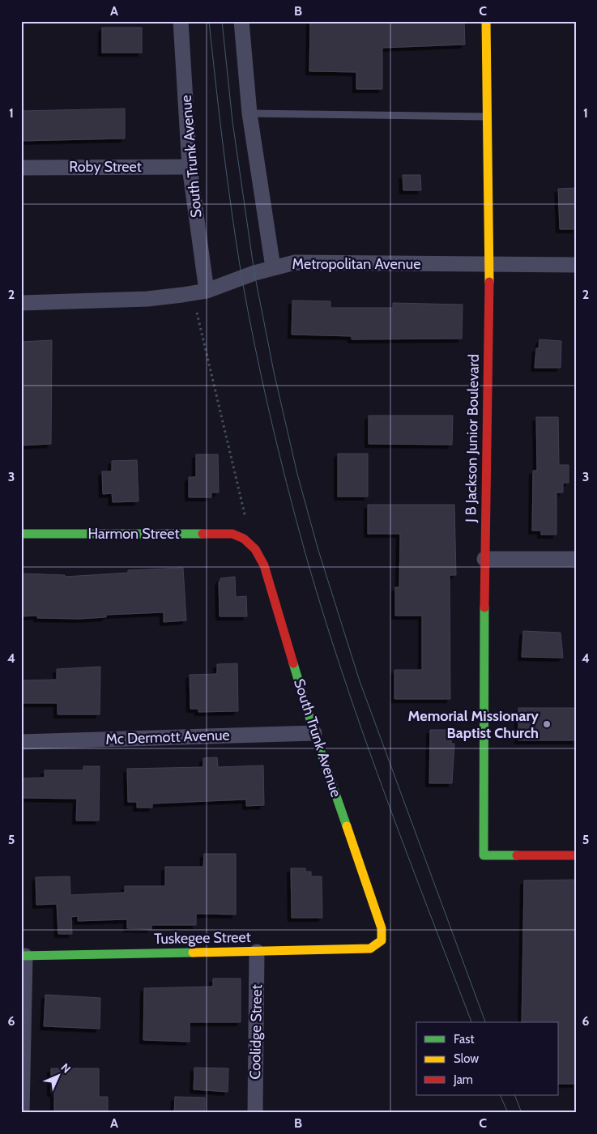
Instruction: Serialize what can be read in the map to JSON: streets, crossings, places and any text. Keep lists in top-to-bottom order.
{
  "streets": {
    "street": [
      "South Trunk Avenue",
      "Roby Street",
      "Metropolitan Avenue",
      "J B Jackson Junior Boulevard",
      "Harmon Street",
      "Mc Dermott Avenue",
      "Tuskegee Street",
      "Coolidge Street"
    ]
  },
  "crossings": [
    ["South Trunk Avenue", "Roby Street"],
    ["South Trunk Avenue", "Metropolitan Avenue"],
    ["South Trunk Avenue", "Harmon Street"],
    ["South Trunk Avenue", "Mc Dermott Avenue"],
    ["South Trunk Avenue", "Tuskegee Street"],
    ["Metropolitan Avenue", "J B Jackson Junior Boulevard"],
    ["Tuskegee Street", "Coolidge Street"]
  ],
  "places": ["Memorial Missionary Baptist Church"],
  "legend": ["Fast", "Slow", "Jam"],
  "north": "top right",
  "grid": {
    "columns": ["A", "B", "C"],
    "rows": [
      "1",
      "2",
      "3",
      "4",
      "5",
      "6"
    ]
  }
}
